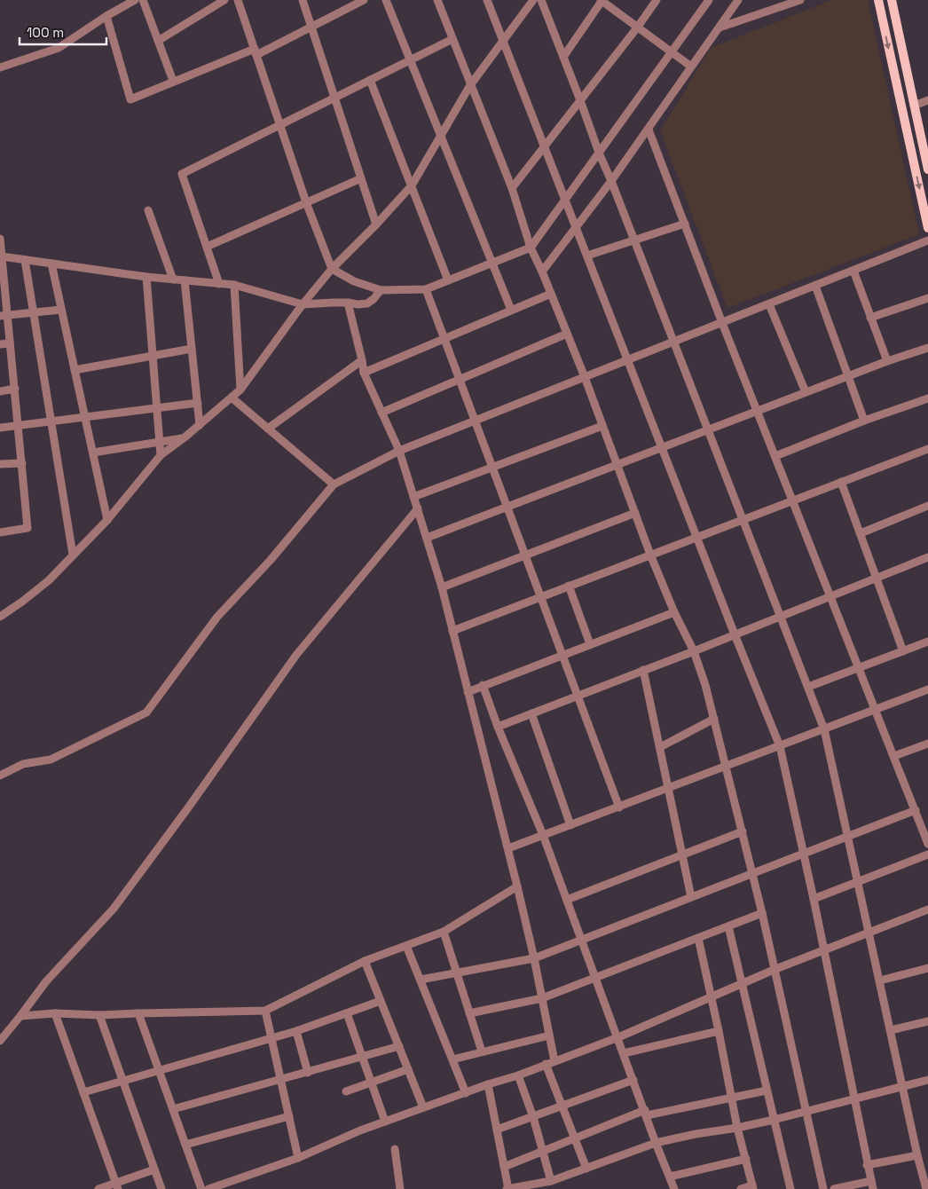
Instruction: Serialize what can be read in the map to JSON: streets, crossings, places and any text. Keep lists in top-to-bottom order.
{
  "scale_bar": "100 m"
}
